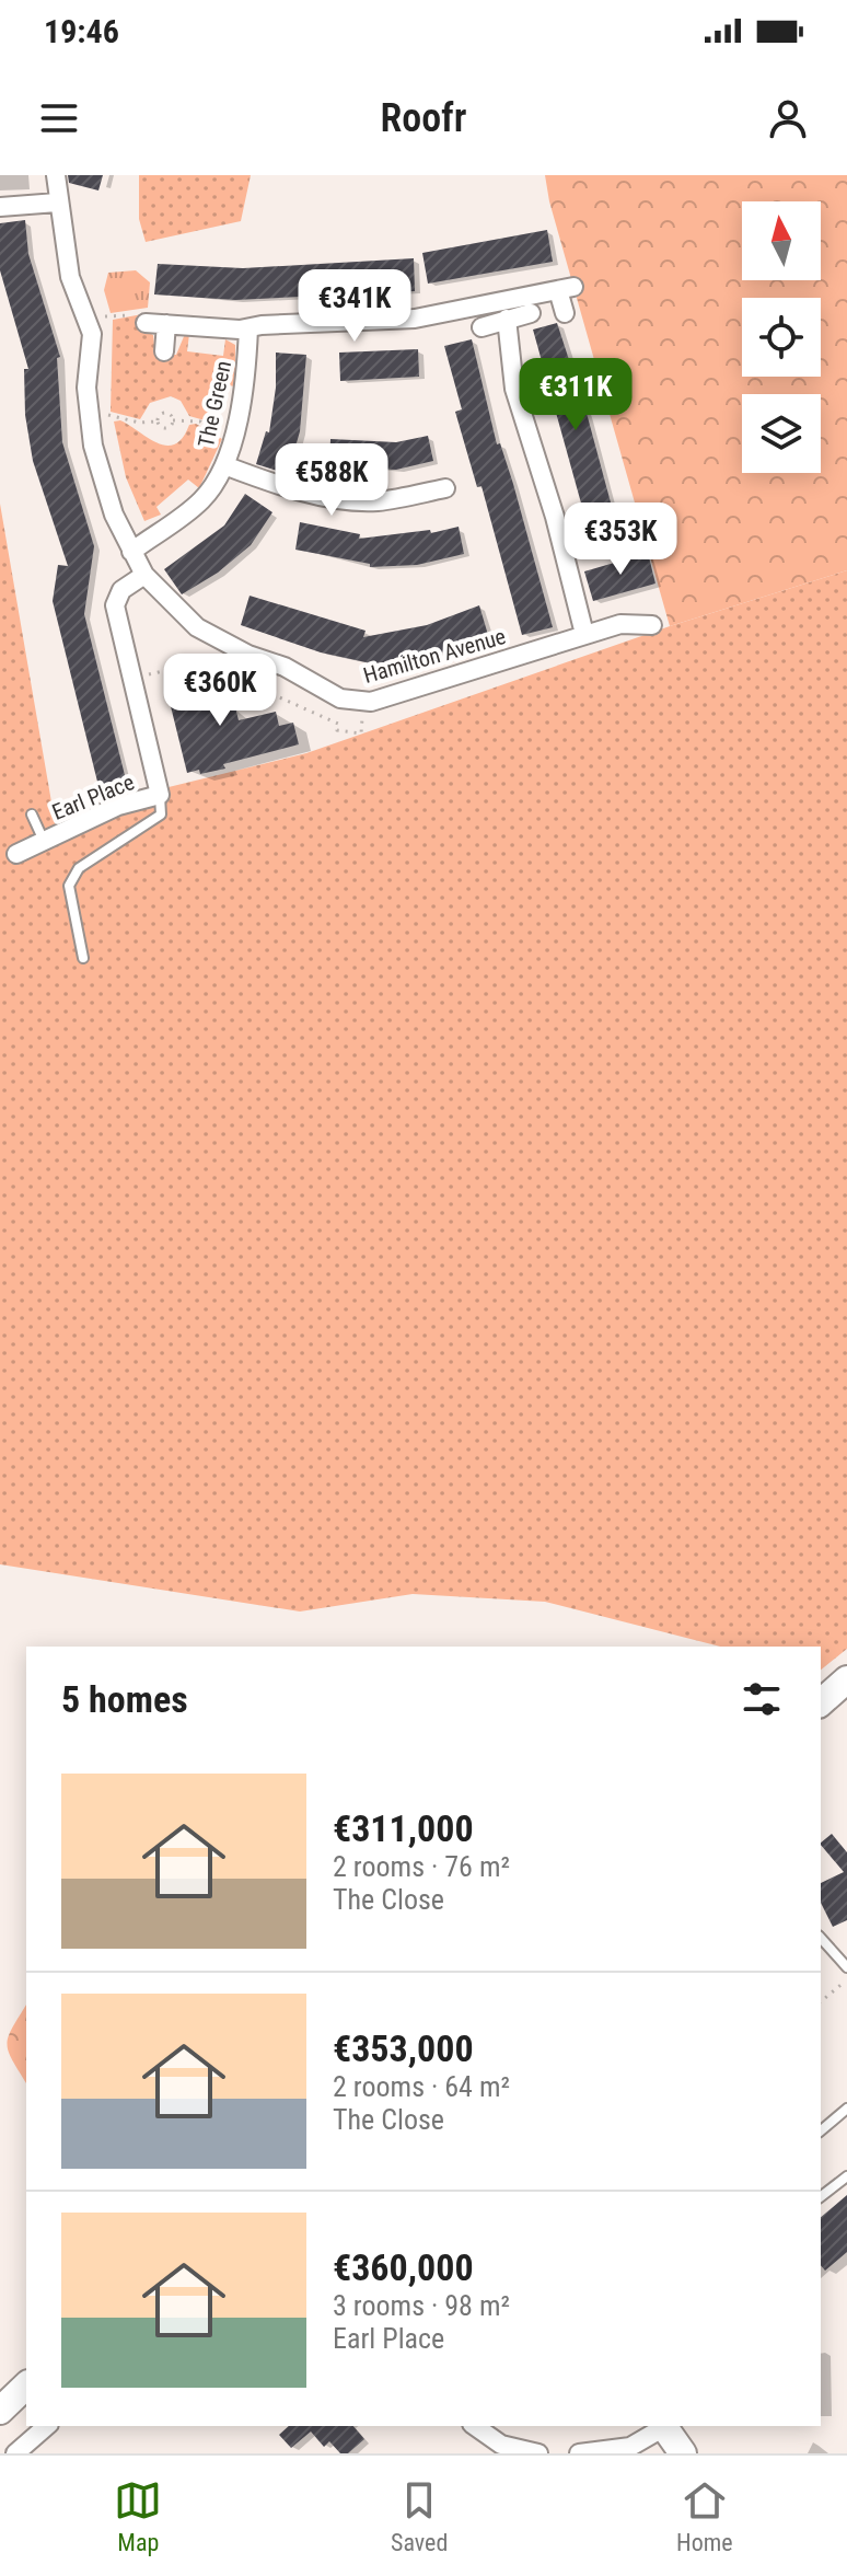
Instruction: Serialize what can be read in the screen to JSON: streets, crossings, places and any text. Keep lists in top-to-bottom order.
{
  "streets": {
    "street": ["The Green", "Hamilton Avenue", "Earl Place"]
  },
  "crossings": [
    ["The Green", "Hamilton Avenue"],
    ["Hamilton Avenue", "Earl Place"]
  ],
  "north": "top",
  "page": {
    "status": "19:46",
    "header": "Roofr",
    "price": [
      "€341K",
      "€311K",
      "€588K",
      "€353K",
      "€360K"
    ],
    "heading": "5 homes",
    "list": [
      {
        "name": "€311,000",
        "note": "2 rooms · 76 m² · The Close"
      },
      {
        "name": "€353,000",
        "note": "2 rooms · 64 m² · The Close"
      },
      {
        "name": "€360,000",
        "note": "3 rooms · 98 m² · Earl Place"
      }
    ],
    "tabs": ["Map", "Saved", "Home"]
  }
}
